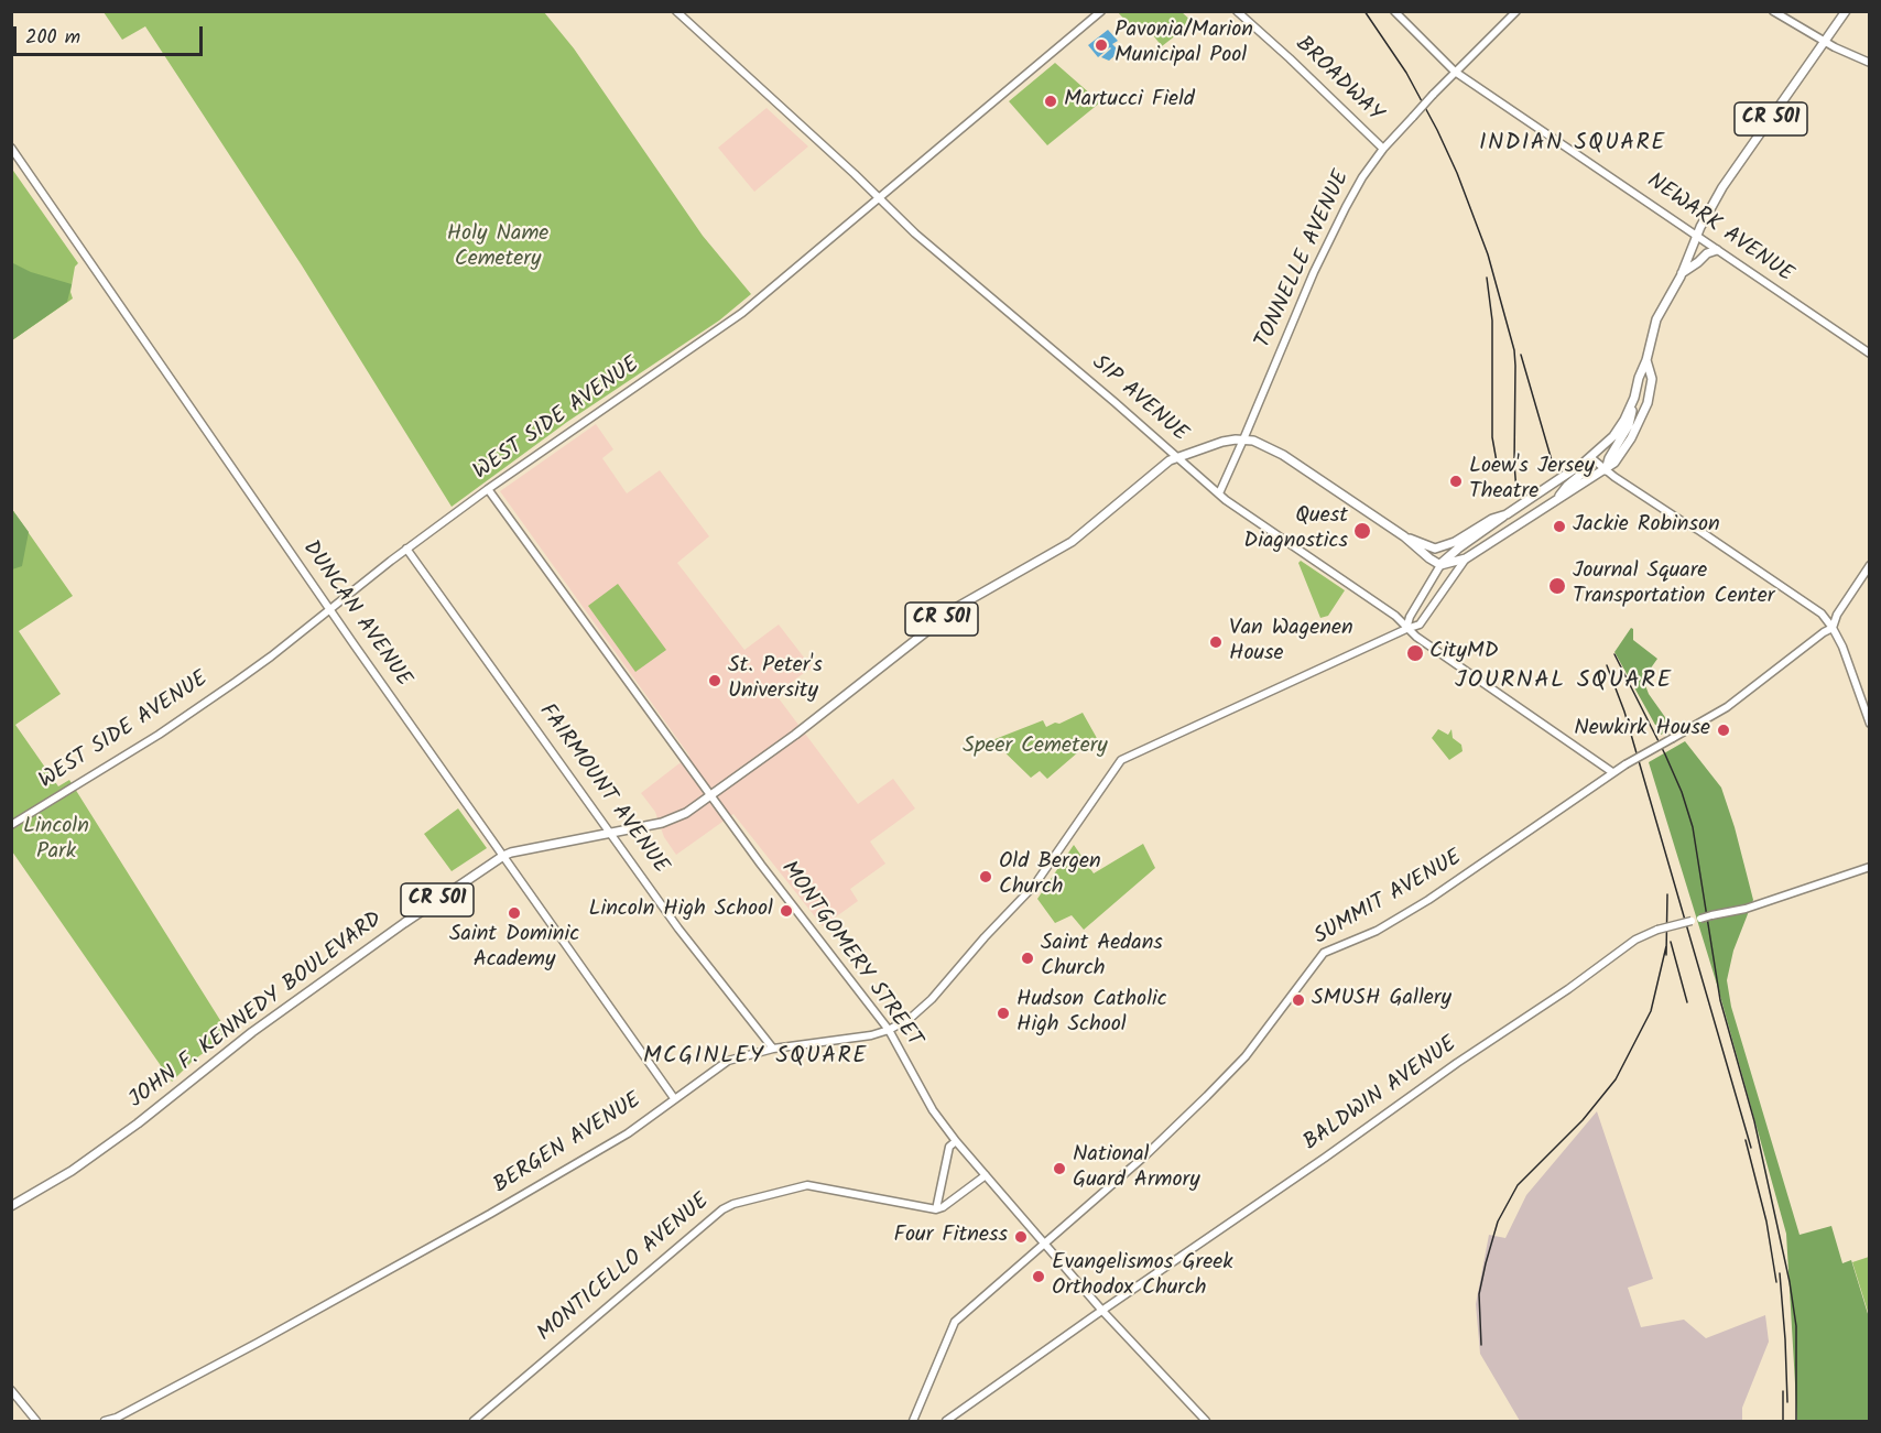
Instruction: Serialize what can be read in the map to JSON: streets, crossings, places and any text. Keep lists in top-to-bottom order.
{
  "streets": {
    "main road": ["CR 501", "JOHN F. KENNEDY BOULEVARD"],
    "street": [
      "BROADWAY",
      "NEWARK AVENUE",
      "TONNELLE AVENUE",
      "SIP AVENUE",
      "WEST SIDE AVENUE",
      "DUNCAN AVENUE",
      "FAIRMOUNT AVENUE",
      "SUMMIT AVENUE",
      "MONTGOMERY STREET",
      "BALDWIN AVENUE",
      "BERGEN AVENUE",
      "MONTICELLO AVENUE"
    ]
  },
  "crossings": [
    ["BROADWAY", "TONNELLE AVENUE"],
    ["CR 501", "NEWARK AVENUE"],
    ["CR 501", "TONNELLE AVENUE"],
    ["CR 501", "JOHN F. KENNEDY BOULEVARD"],
    ["CR 501", "BERGEN AVENUE"],
    ["NEWARK AVENUE", "TONNELLE AVENUE"],
    ["TONNELLE AVENUE", "SIP AVENUE"],
    ["TONNELLE AVENUE", "JOHN F. KENNEDY BOULEVARD"],
    ["SIP AVENUE", "WEST SIDE AVENUE"],
    ["SIP AVENUE", "SUMMIT AVENUE"],
    ["SIP AVENUE", "JOHN F. KENNEDY BOULEVARD"],
    ["SIP AVENUE", "BERGEN AVENUE"],
    ["WEST SIDE AVENUE", "DUNCAN AVENUE"],
    ["WEST SIDE AVENUE", "FAIRMOUNT AVENUE"],
    ["WEST SIDE AVENUE", "MONTGOMERY STREET"],
    ["DUNCAN AVENUE", "JOHN F. KENNEDY BOULEVARD"],
    ["DUNCAN AVENUE", "BERGEN AVENUE"],
    ["FAIRMOUNT AVENUE", "JOHN F. KENNEDY BOULEVARD"],
    ["FAIRMOUNT AVENUE", "BERGEN AVENUE"],
    ["SUMMIT AVENUE", "MONTGOMERY STREET"],
    ["MONTGOMERY STREET", "JOHN F. KENNEDY BOULEVARD"],
    ["MONTGOMERY STREET", "BALDWIN AVENUE"],
    ["MONTGOMERY STREET", "BERGEN AVENUE"]
  ],
  "districts": ["INDIAN SQUARE", "JOURNAL SQUARE", "MCGINLEY SQUARE"],
  "parks": ["Holy Name Cemetery", "Speer Cemetery", "Lincoln Park"],
  "places": [
    "Pavonia/Marion Municipal Pool",
    "Martucci Field",
    "Loew's Jersey Theatre",
    "Jackie Robinson",
    "Quest Diagnostics",
    "Journal Square Transportation Center",
    "Van Wagenen House",
    "CityMD",
    "St. Peter's University",
    "Newkirk House",
    "Old Bergen Church",
    "Lincoln High School",
    "Saint Dominic Academy",
    "Saint Aedans Church",
    "SMUSH Gallery",
    "Hudson Catholic High School",
    "National Guard Armory",
    "Four Fitness",
    "Evangelismos Greek Orthodox Church"
  ],
  "scale_bar": "200 m"
}
